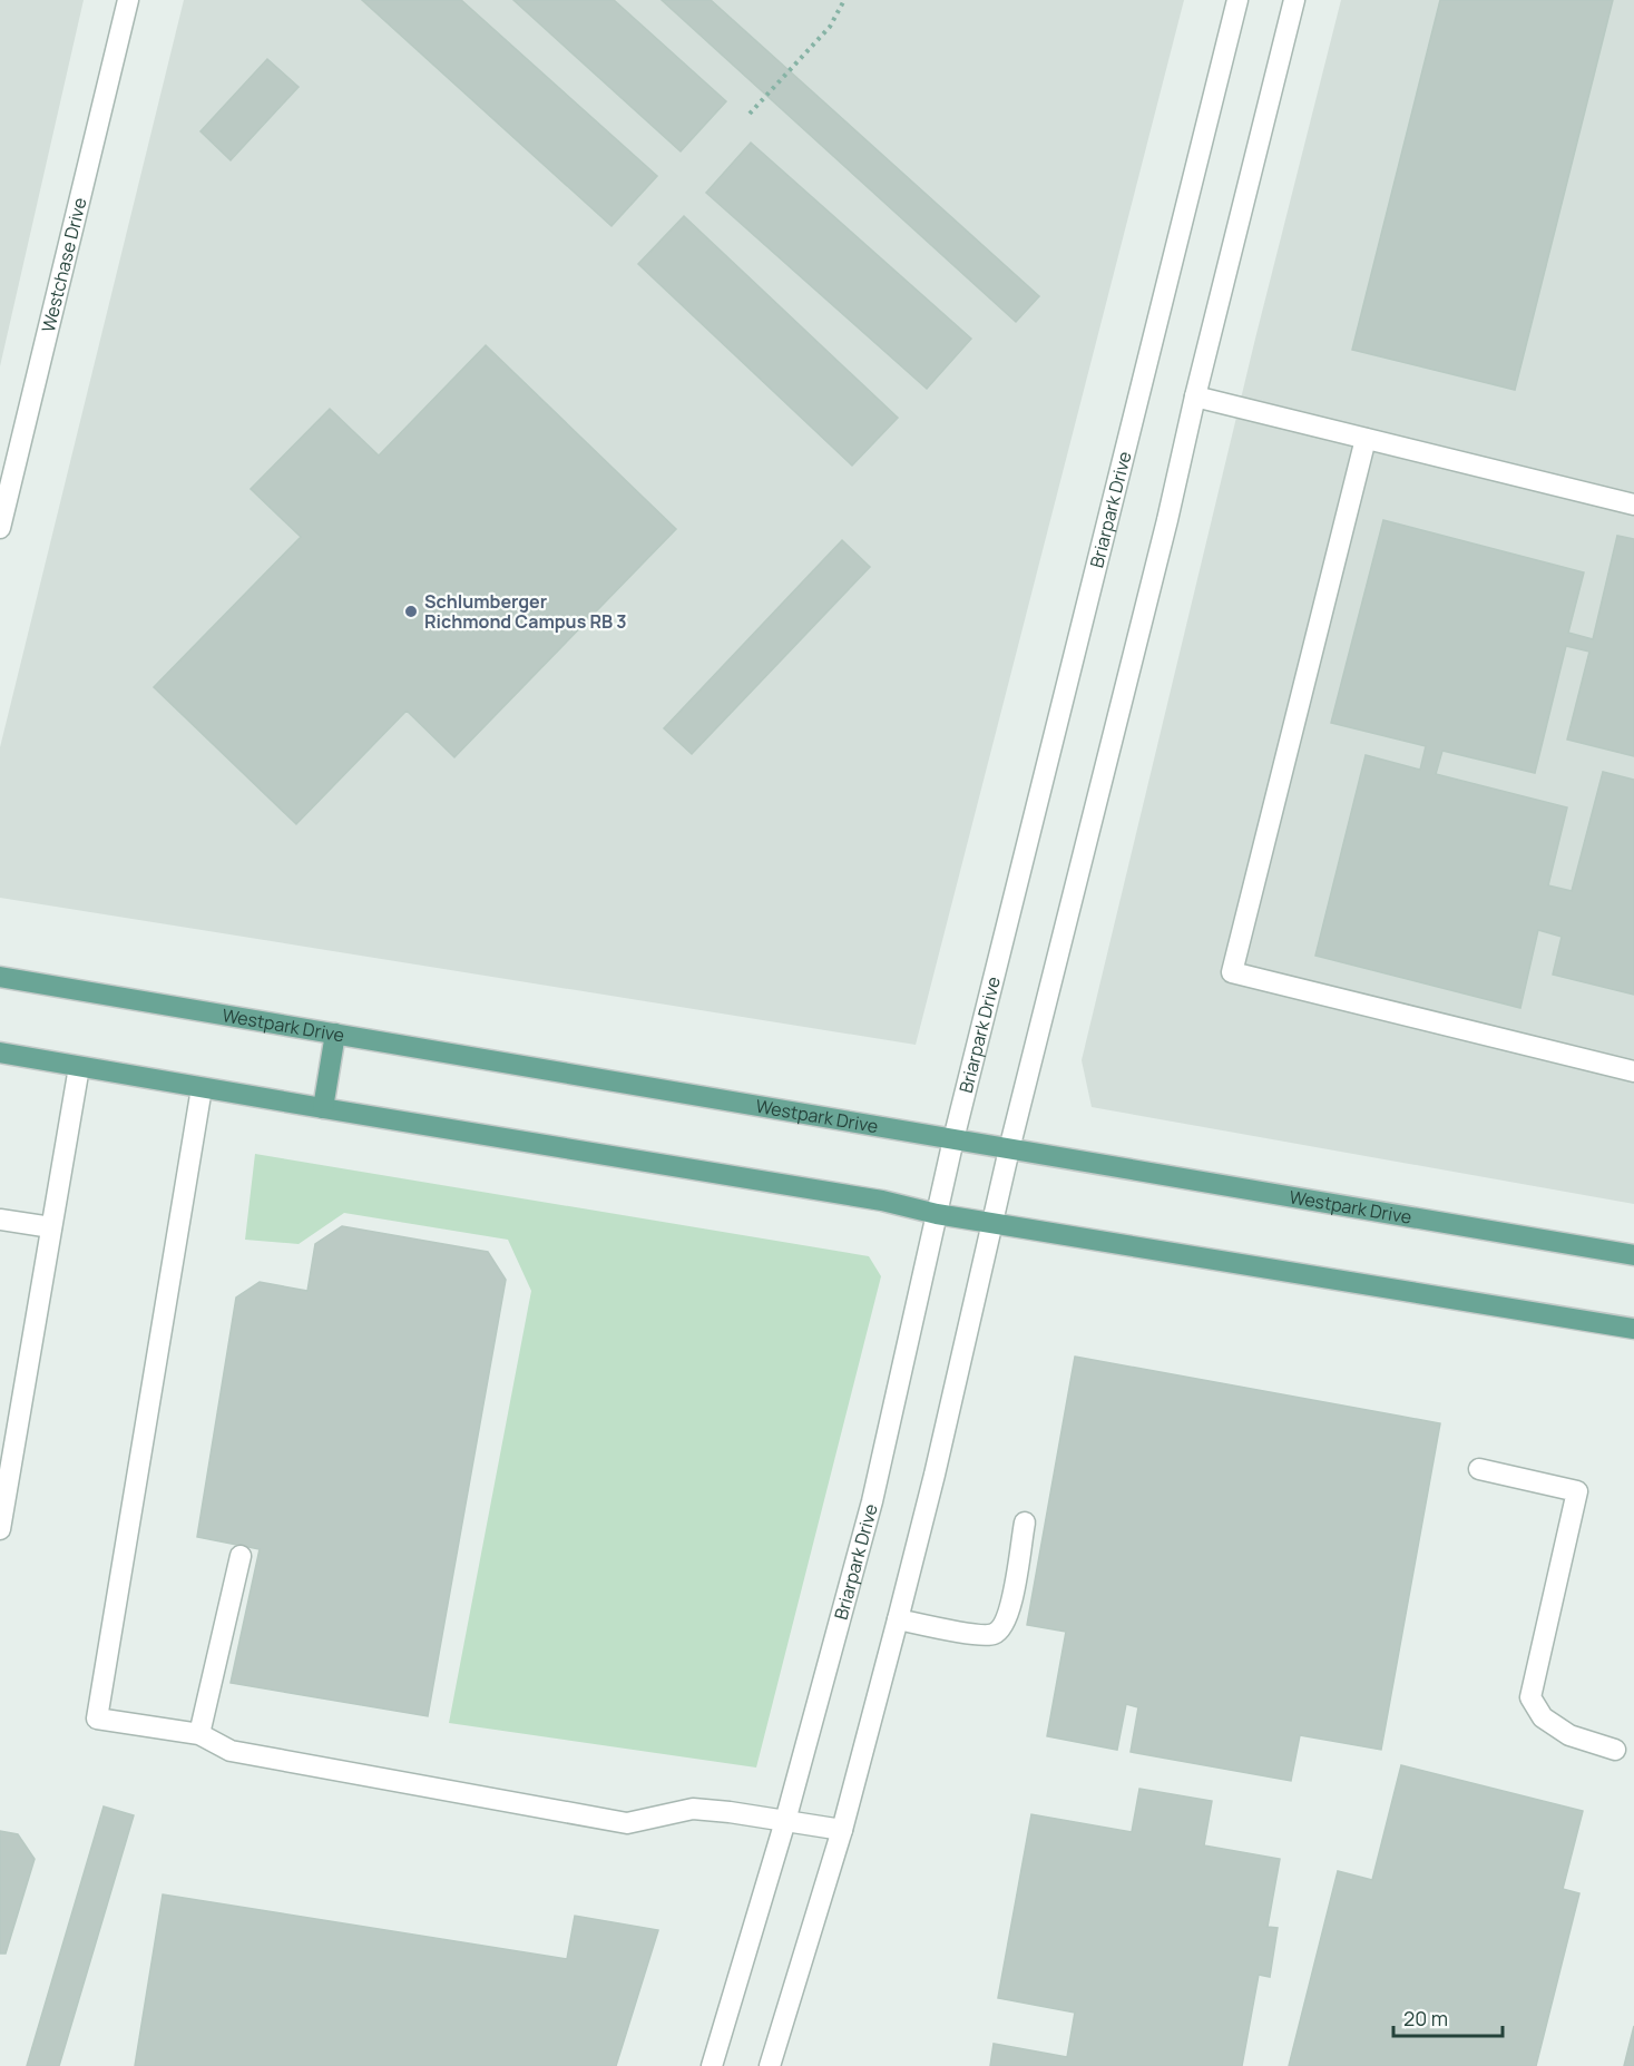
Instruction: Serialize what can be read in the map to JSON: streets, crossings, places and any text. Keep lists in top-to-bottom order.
{
  "streets": {
    "main road": ["Westpark Drive"],
    "street": ["Westchase Drive", "Briarpark Drive"]
  },
  "crossings": [
    ["Briarpark Drive", "Westpark Drive"]
  ],
  "places": ["Schlumberger Richmond Campus RB 3"],
  "scale_bar": "20 m"
}
